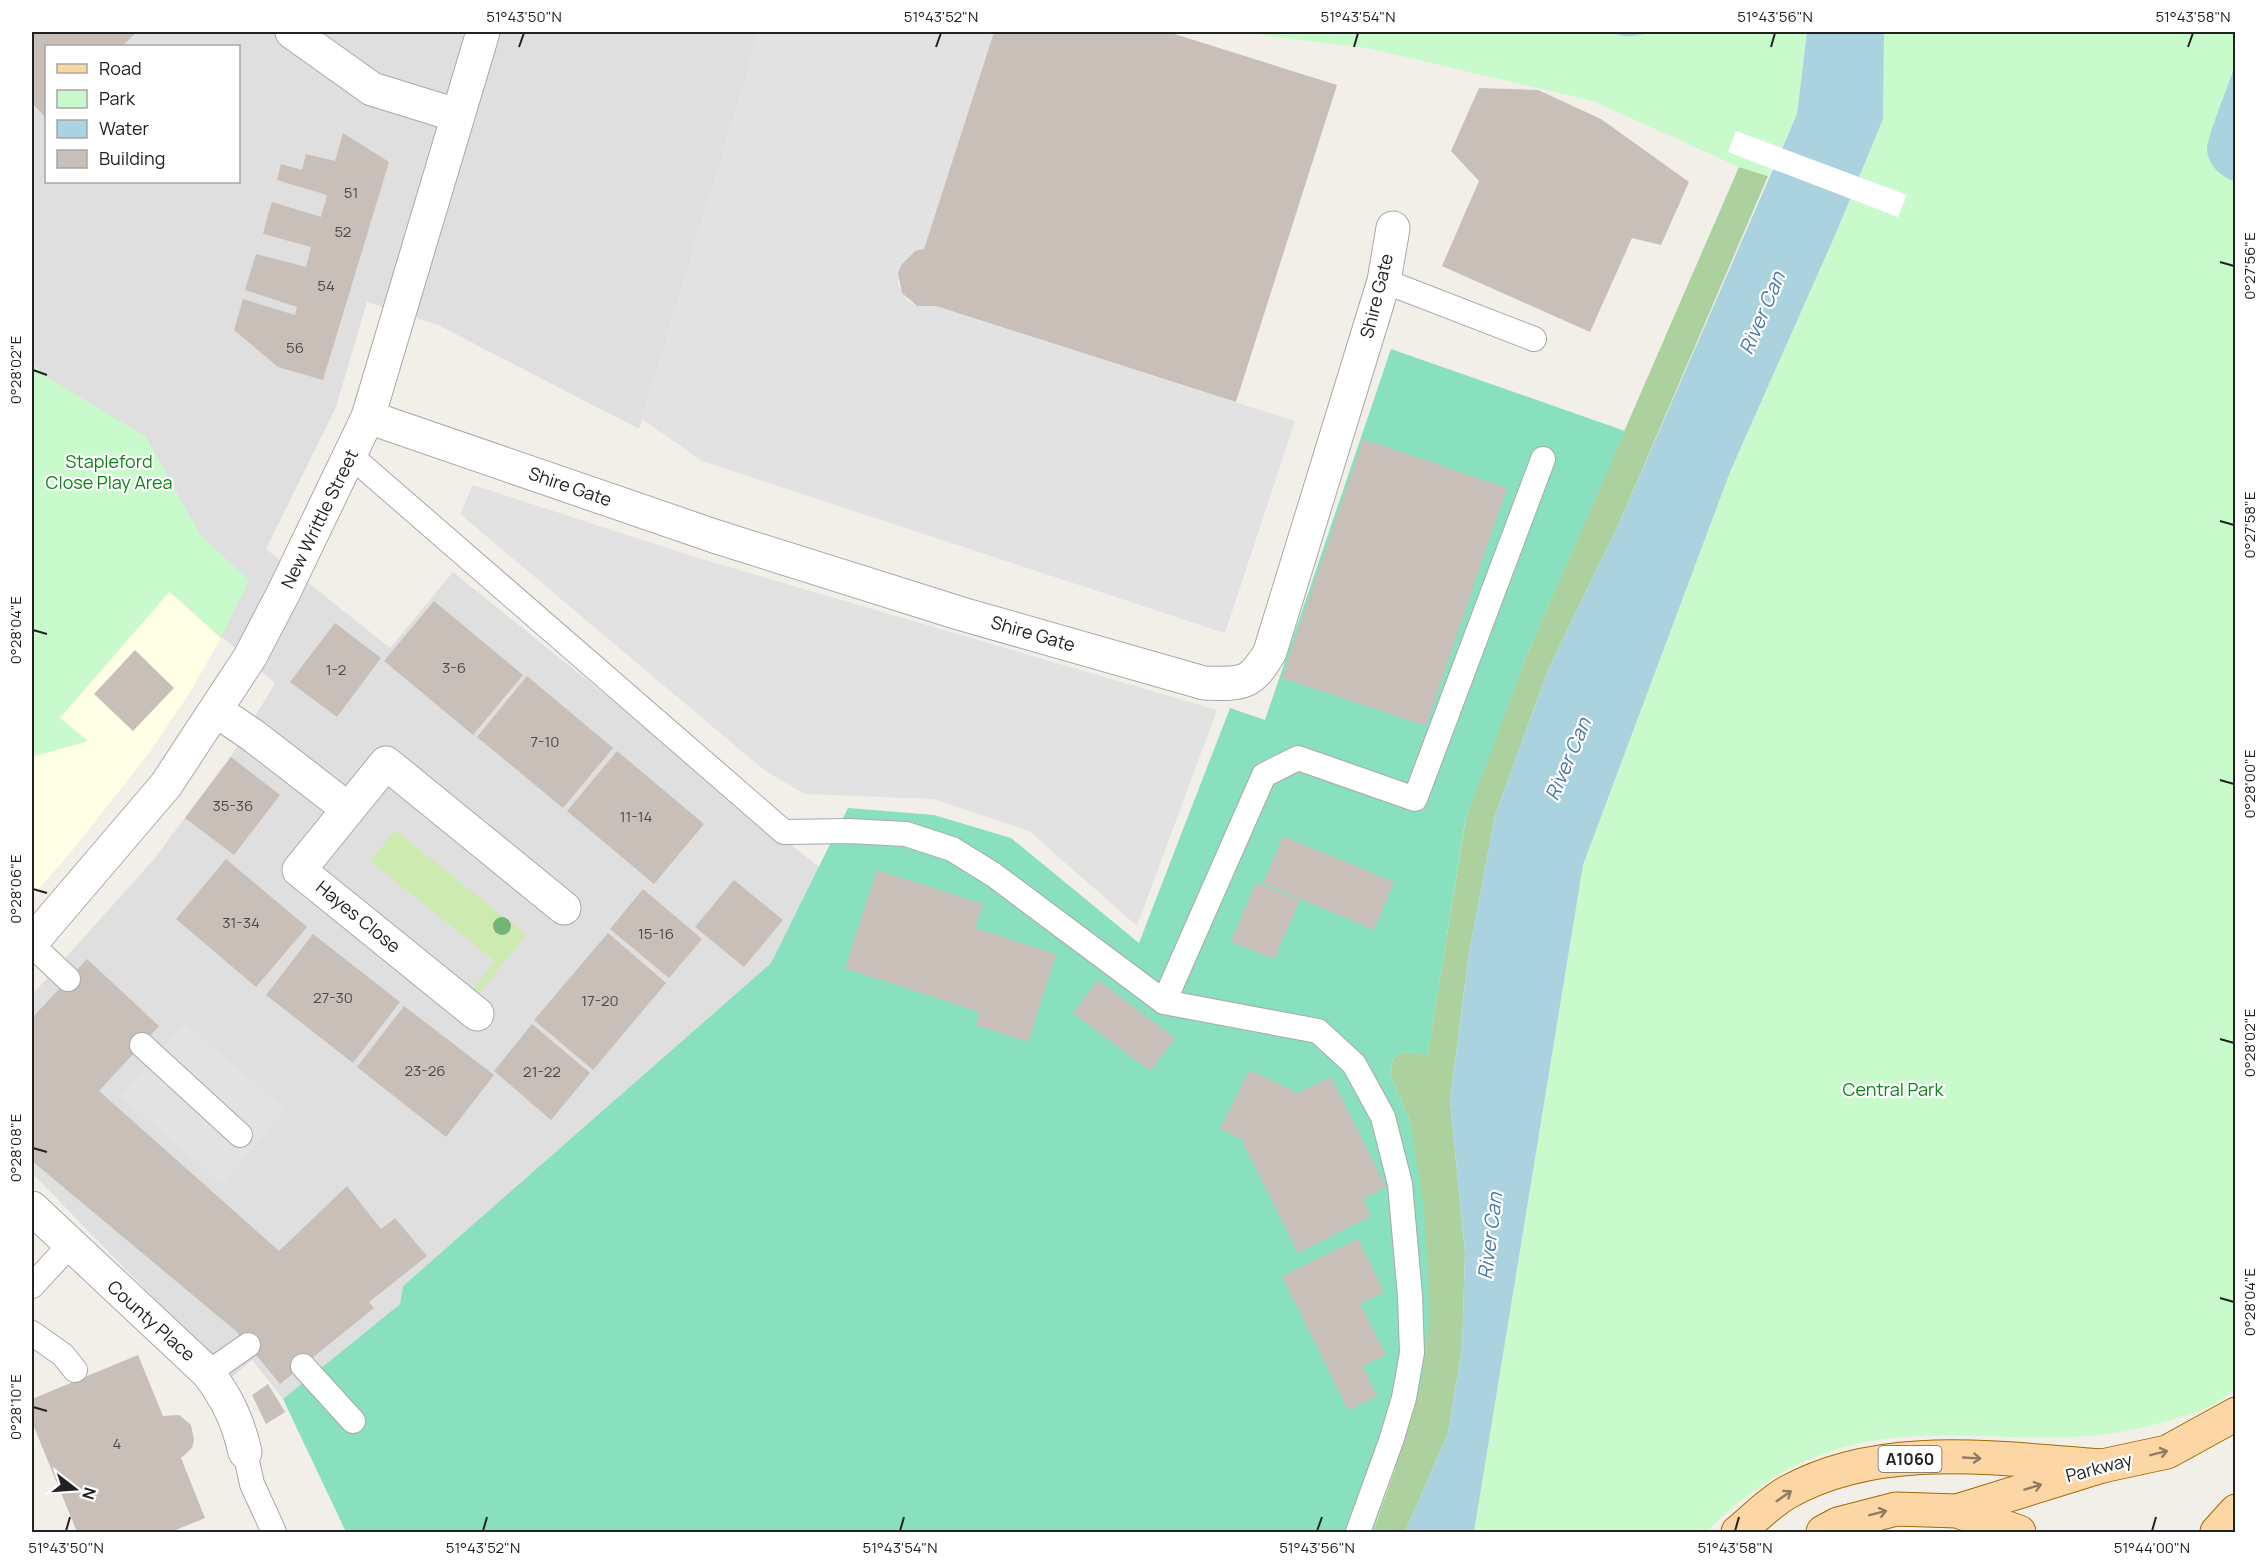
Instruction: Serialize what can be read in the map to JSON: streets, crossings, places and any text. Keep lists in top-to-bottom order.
{
  "streets": {
    "main road": ["A1060", "Parkway"],
    "street": [
      "Shire Gate",
      "New Writtle Street",
      "Hayes Close",
      "County Place"
    ]
  },
  "crossings": [
    ["Shire Gate", "New Writtle Street"],
    ["A1060", "Parkway"]
  ],
  "water": ["River Can"],
  "parks": ["Stapleford Close Play Area", "Central Park"],
  "house_numbers": [
    "51",
    "52",
    "54",
    "56",
    "3-6",
    "1-2",
    "7-10",
    "35-36",
    "11-14",
    "31-34",
    "15-16",
    "27-30",
    "17-20",
    "23-26",
    "21-22",
    "4"
  ],
  "legend": [
    "Road",
    "Park",
    "Water",
    "Building"
  ],
  "north": "right",
  "coordinates": [
    "51°43'50\"N",
    "51°43'52\"N",
    "51°43'54\"N",
    "51°43'56\"N",
    "51°43'58\"N",
    "0°27'56\"E",
    "0°28'02\"E",
    "0°27'58\"E",
    "0°28'04\"E",
    "0°28'00\"E",
    "0°28'06\"E",
    "0°28'08\"E",
    "0°28'10\"E",
    "51°44'00\"N"
  ]
}
